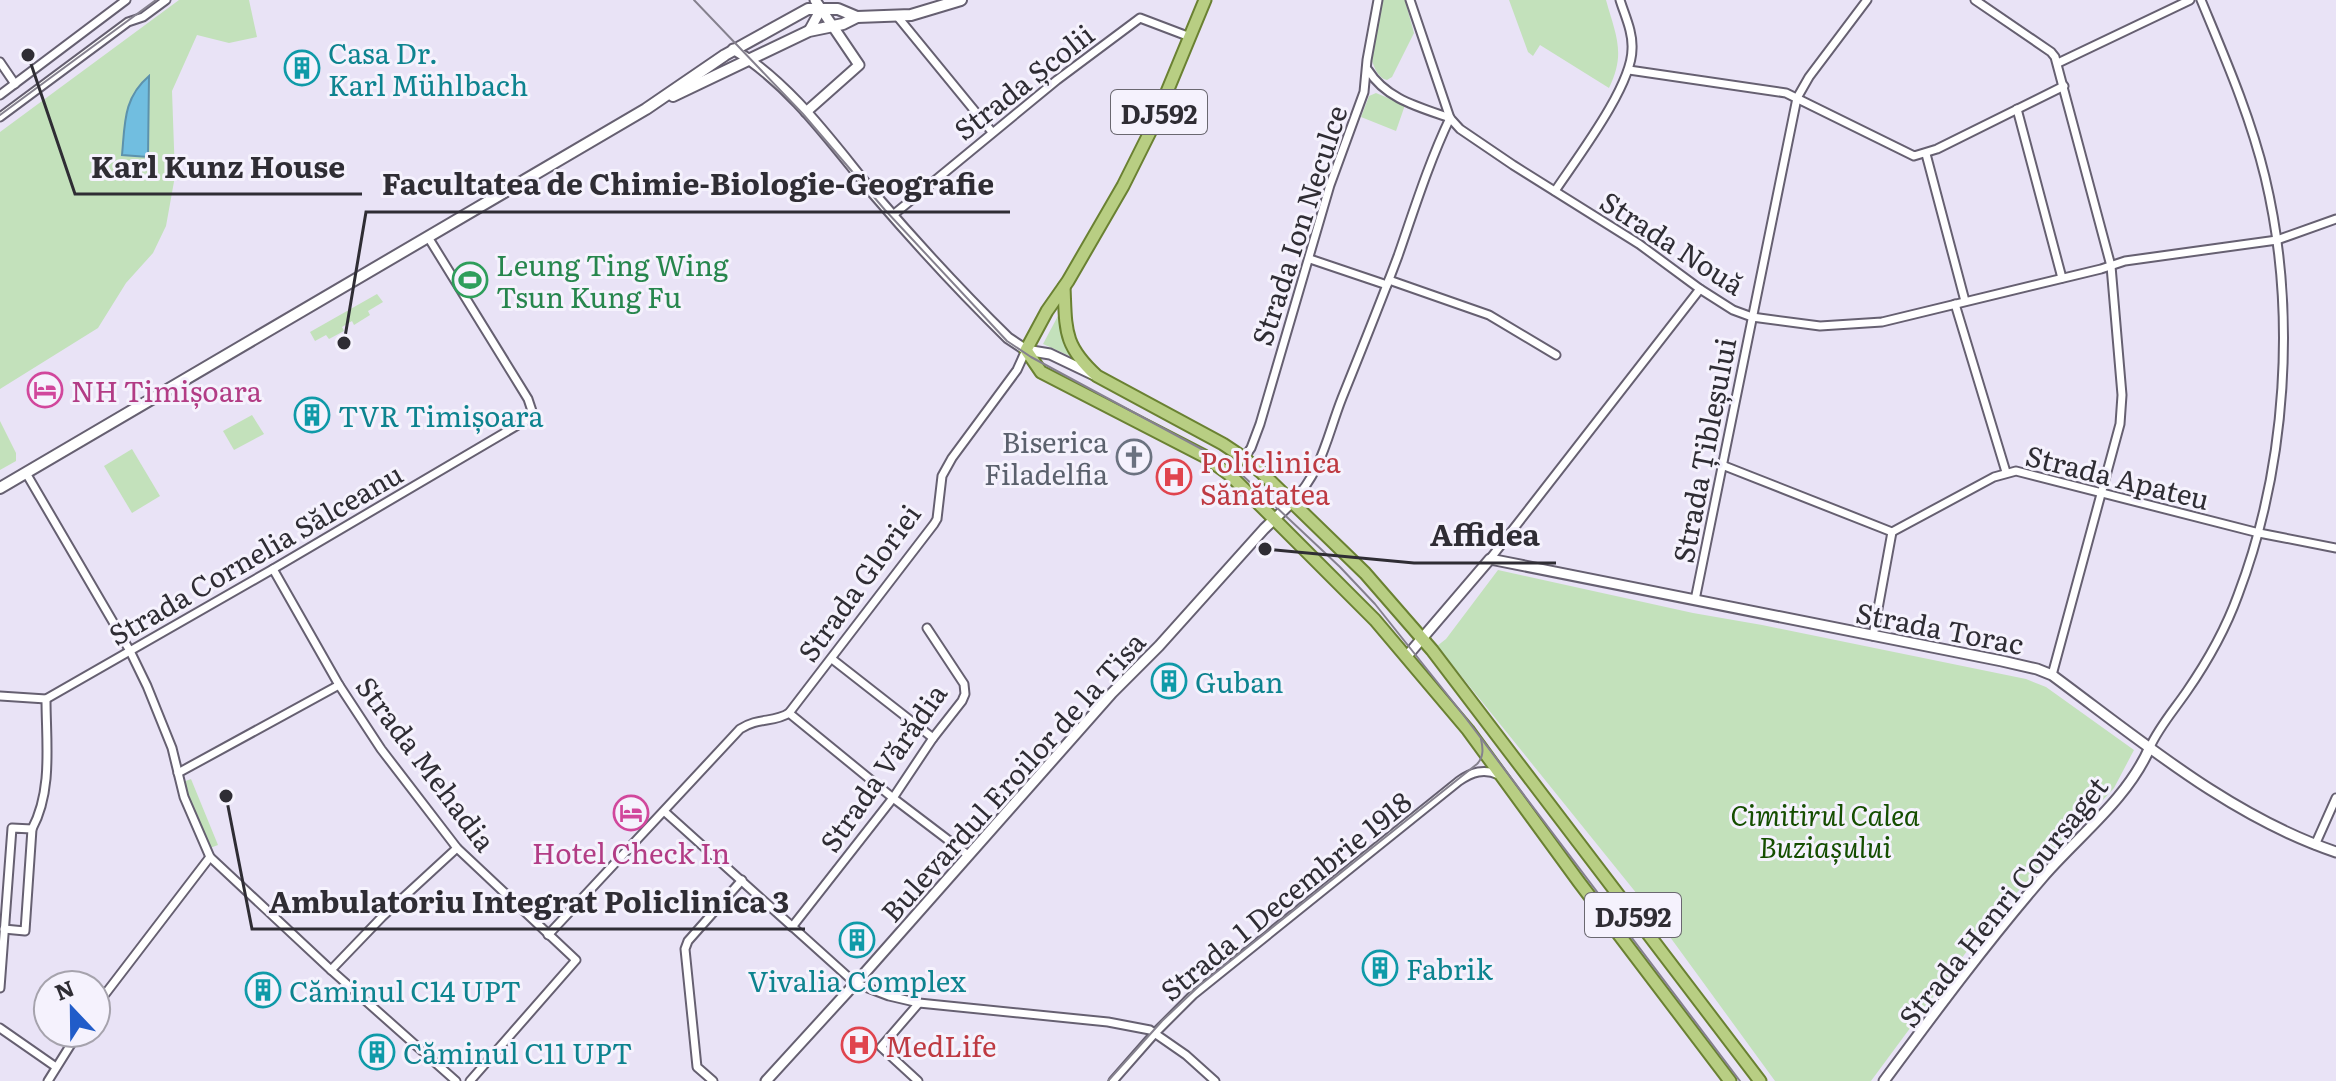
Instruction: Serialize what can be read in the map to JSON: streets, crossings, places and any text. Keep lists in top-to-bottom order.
{
  "streets": {
    "main road": ["DJ592"],
    "street": [
      "Strada Școlii",
      "Strada Ion Neculce",
      "Strada Nouă",
      "Strada Țibleșului",
      "Strada Apateu",
      "Strada Cornelia Sălceanu",
      "Strada Gloriei",
      "Strada Torac",
      "Strada Mehadia",
      "Strada Vărădia",
      "Bulevardul Eroilor de la Tisa",
      "Strada 1 Decembrie 1918",
      "Strada Henri Coursaget"
    ]
  },
  "crossings": [
    ["Strada Școlii", "DJ592"],
    ["DJ592", "Strada Ion Neculce"],
    ["DJ592", "Strada Gloriei"],
    ["DJ592", "Bulevardul Eroilor de la Tisa"],
    ["DJ592", "Strada 1 Decembrie 1918"],
    ["Strada Nouă", "Strada Țibleșului"],
    ["Strada Țibleșului", "Strada Torac"],
    ["Strada Cornelia Sălceanu", "Strada Mehadia"],
    ["Strada Torac", "Strada Henri Coursaget"]
  ],
  "parks": ["Cimitirul Calea Buziașului"],
  "places": {
    "other": [
      "Karl Kunz House",
      "Facultatea de Chimie-Biologie-Geografie",
      "Affidea",
      "Ambulatoriu Integrat Policlinica 3"
    ],
    "building": [
      "Casa Dr. Karl Mühlbach",
      "TVR Timișoara",
      "Guban",
      "Vivalia Complex",
      "Fabrik",
      "Căminul C14 UPT",
      "Căminul C11 UPT"
    ],
    "sports": ["Leung Ting Wing Tsun Kung Fu"],
    "hotel": ["NH Timișoara", "Hotel Check In"],
    "church": ["Biserica Filadelfia"],
    "hospital": ["Policlinica Sănătatea", "MedLife"]
  },
  "north": "top"
}
